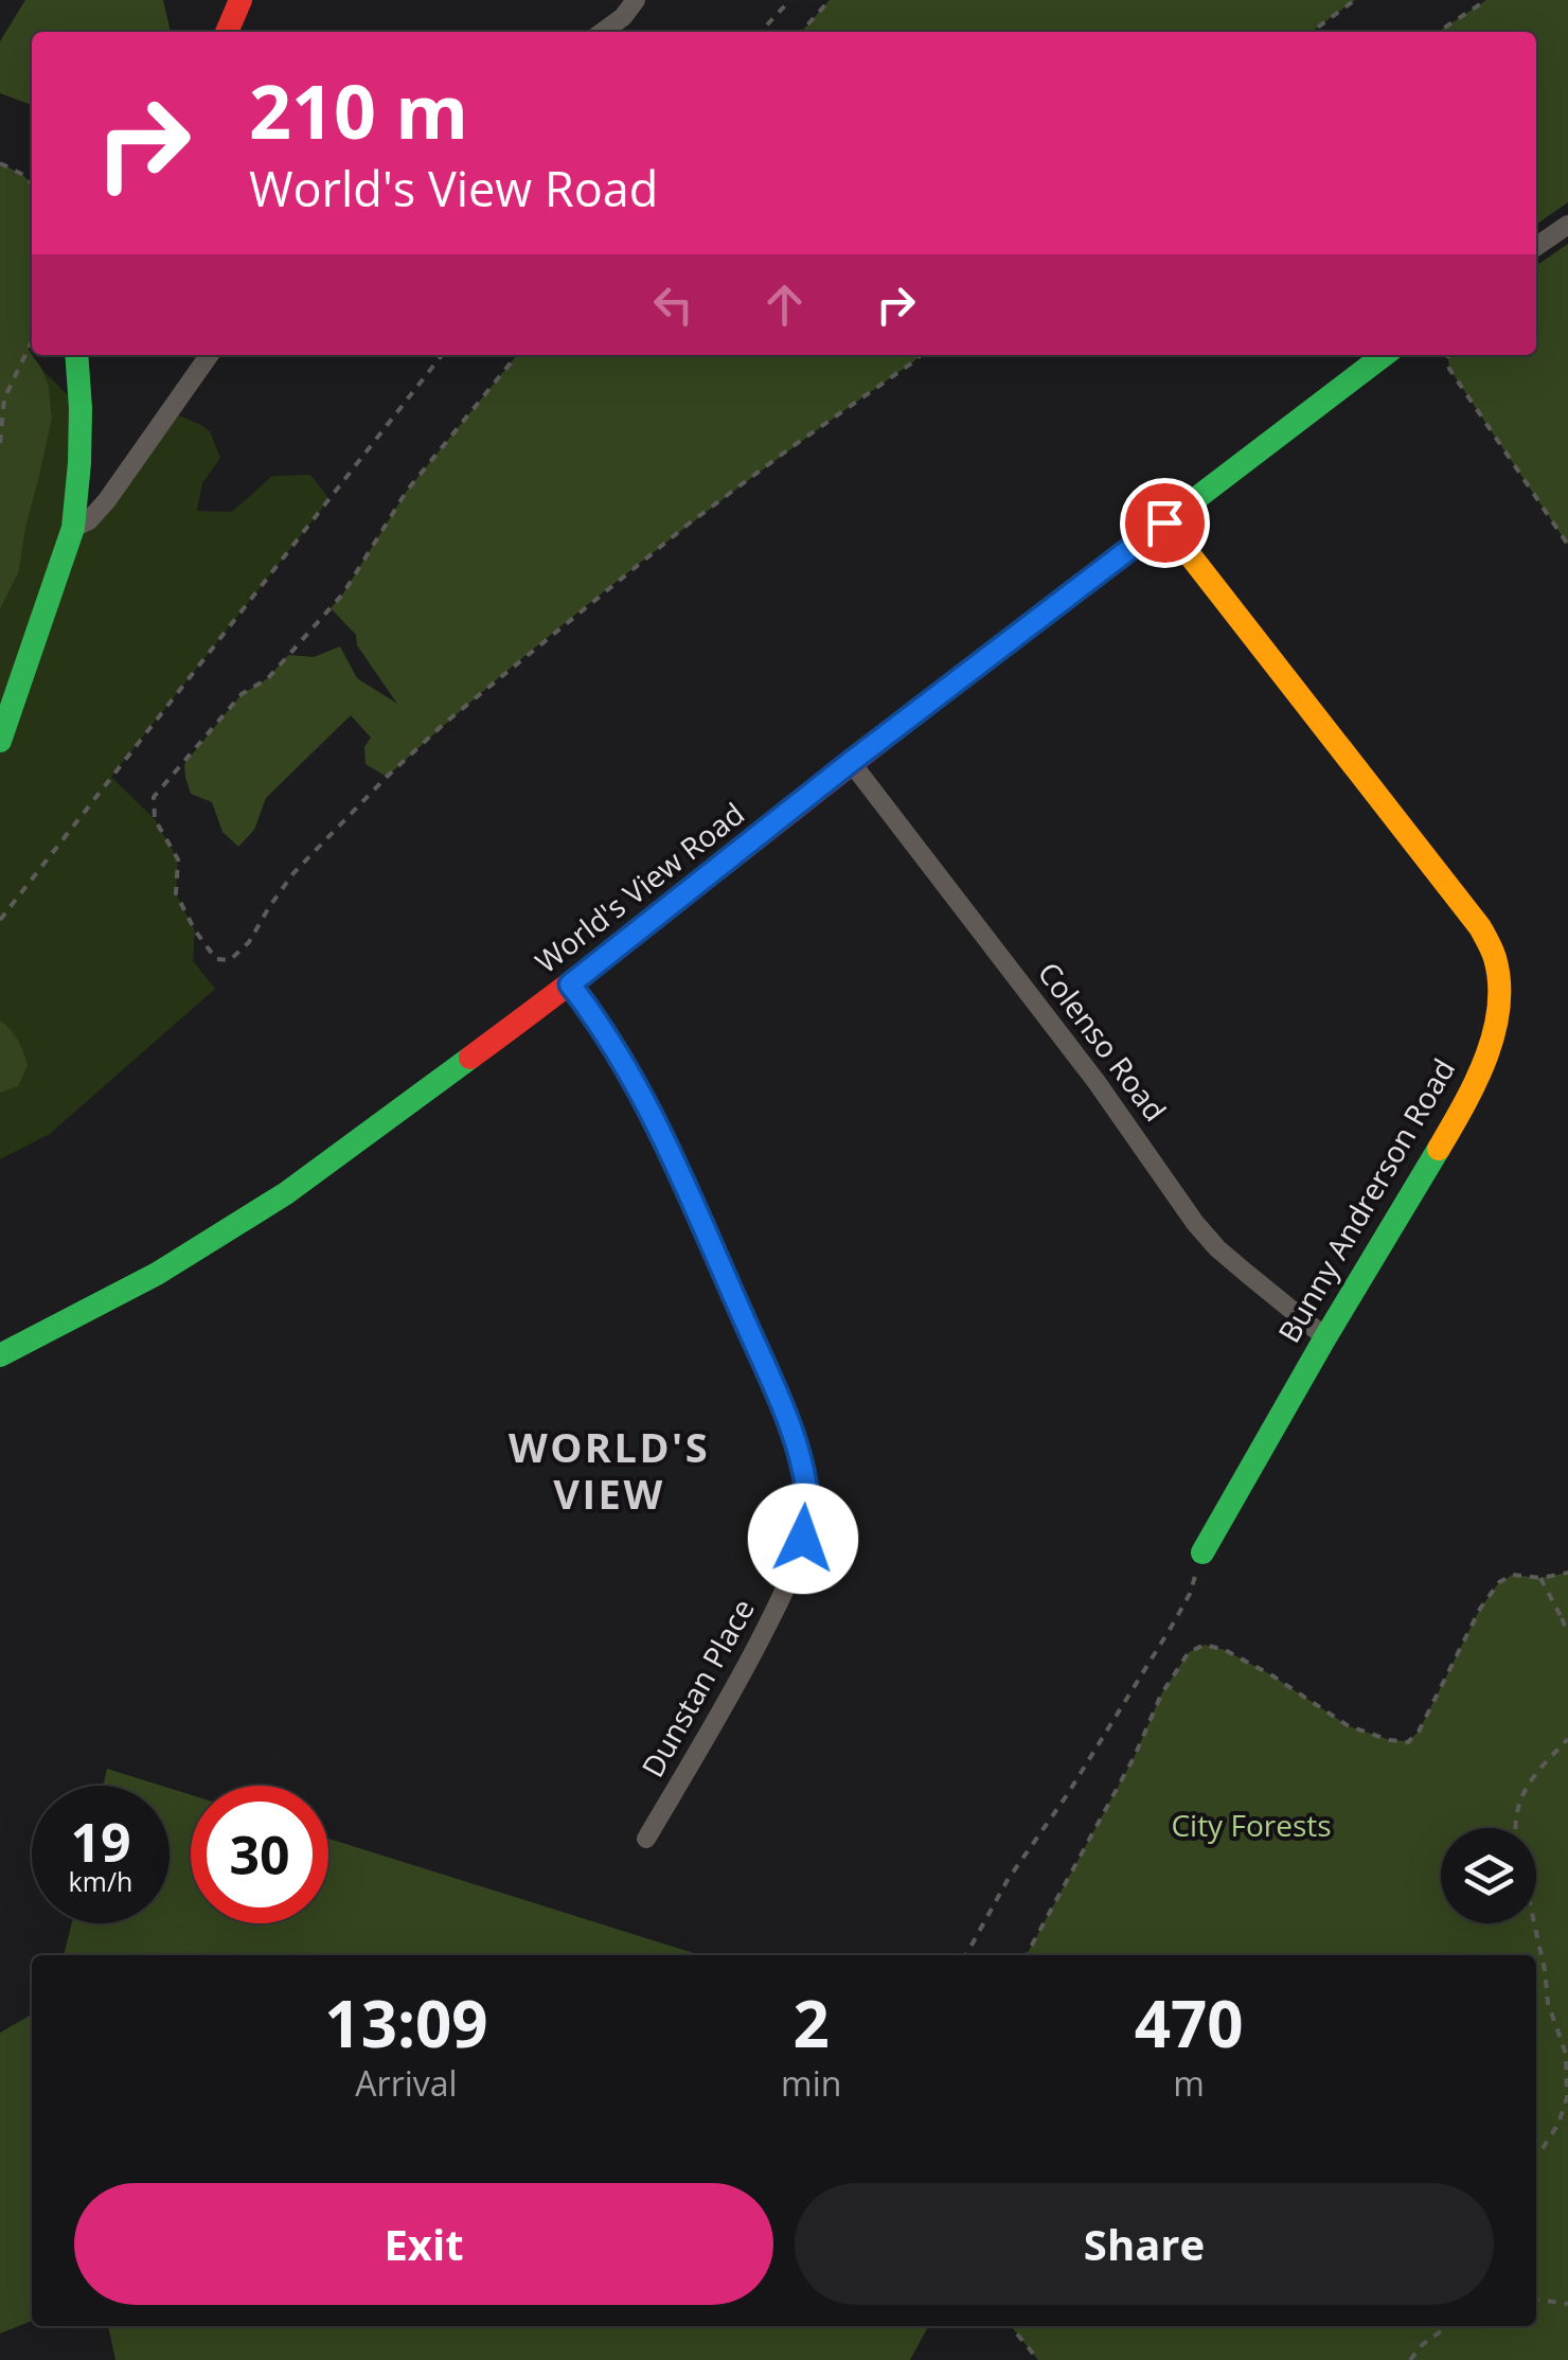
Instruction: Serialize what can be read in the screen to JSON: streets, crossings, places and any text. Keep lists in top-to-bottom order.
{
  "streets": {
    "street": [
      "World's View Road",
      "Colenso Road",
      "Bunny Andrerson Road",
      "Dunstan Place"
    ]
  },
  "crossings": [
    ["World's View Road", "Colenso Road"],
    ["World's View Road", "Bunny Andrerson Road"],
    ["World's View Road", "Dunstan Place"],
    ["Colenso Road", "Bunny Andrerson Road"]
  ],
  "districts": ["WORLD'S VIEW"],
  "parks": ["City Forests"],
  "page": {
    "turn": ["210 m", "World's View Road"],
    "speed": "19 km/h",
    "limit": "30",
    "eta": [
      "13:09",
      "Arrival",
      "2",
      "min",
      "470",
      "m"
    ],
    "buttons": ["Exit", "Share"]
  }
}
